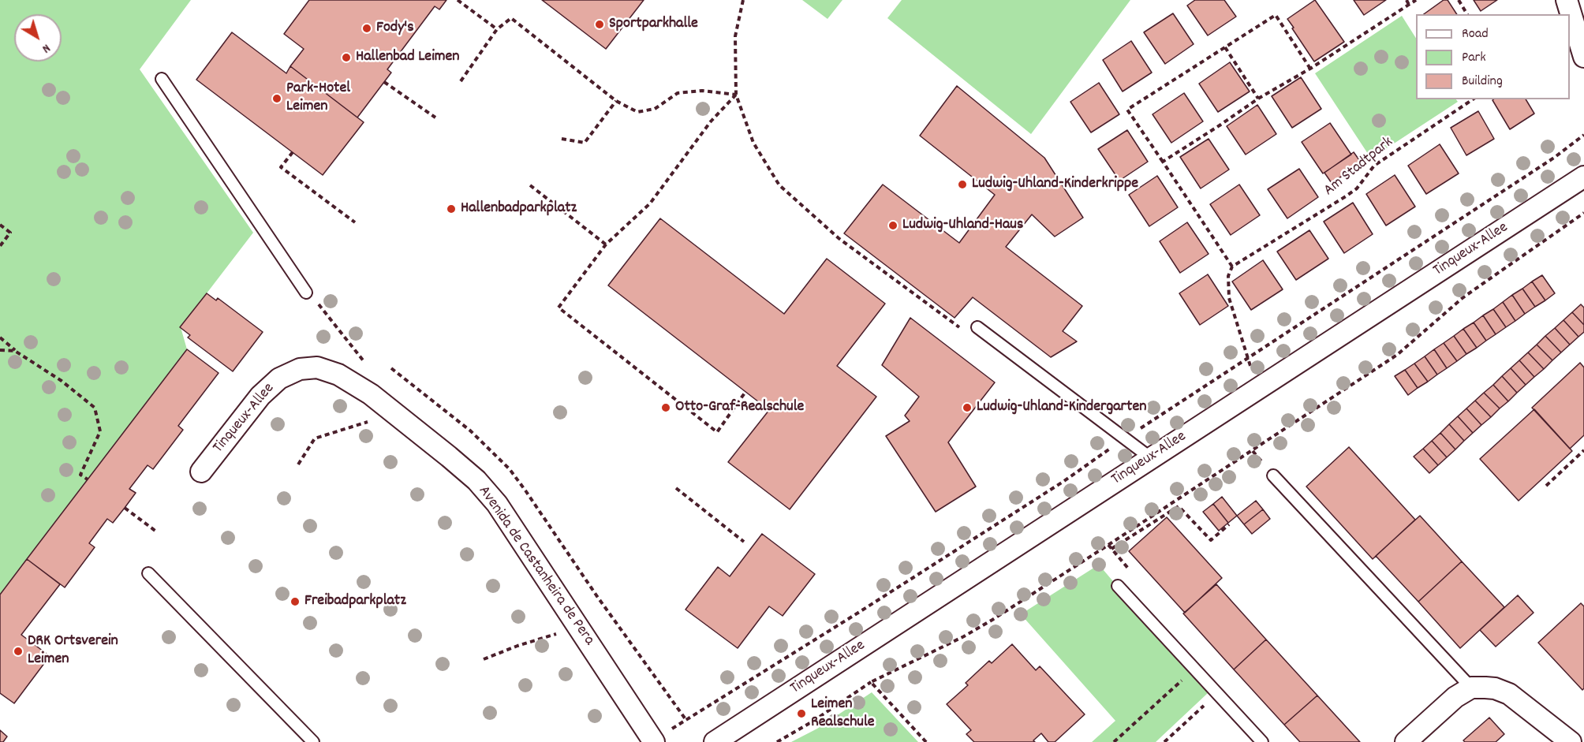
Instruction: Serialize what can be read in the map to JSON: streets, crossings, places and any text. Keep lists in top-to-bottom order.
{
  "streets": {
    "street": ["Tinqueux-Allee", "Avenida de Castanheira de Pera"],
    "path": ["Am Stadtpark"]
  },
  "crossings": [
    ["Tinqueux-Allee", "Avenida de Castanheira de Pera"]
  ],
  "places": [
    "Sportparkhalle",
    "Fody's",
    "Hallenbad Leimen",
    "Park-Hotel Leimen",
    "Ludwig-Uhland-Kinderkrippe",
    "Hallenbadparkplatz",
    "Ludwig-Uhland-Haus",
    "Otto-Graf-Realschule",
    "Ludwig-Uhland-Kindergarten",
    "Freibadparkplatz",
    "DRK Ortsverein Leimen",
    "Leimen Realschule"
  ],
  "legend": ["Road", "Park", "Building"],
  "north": "bottom right"
}
